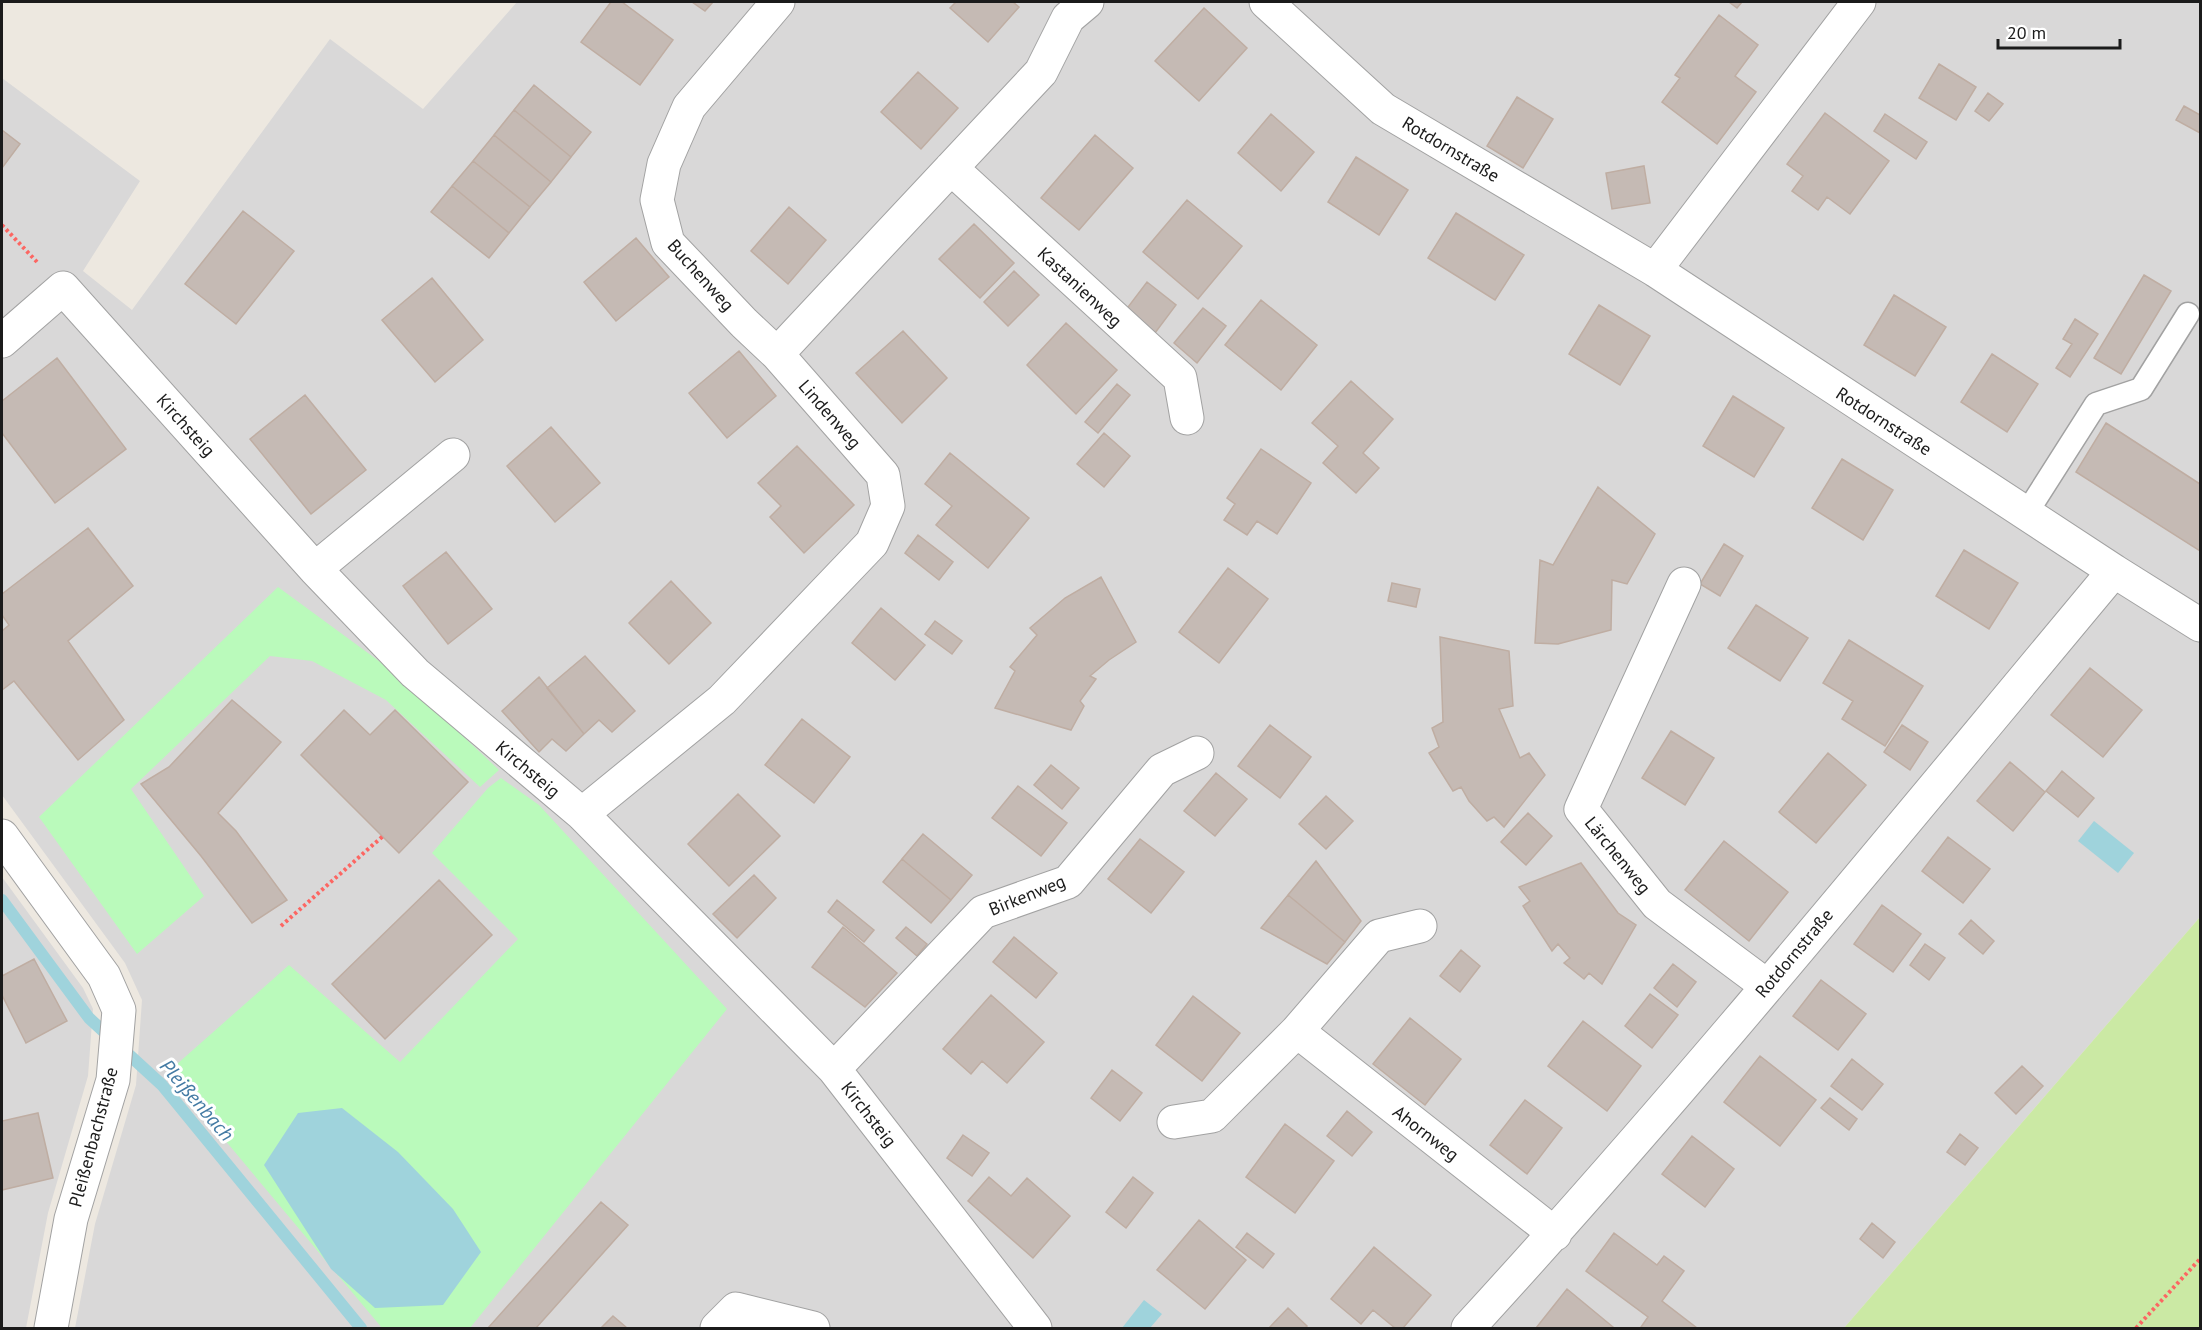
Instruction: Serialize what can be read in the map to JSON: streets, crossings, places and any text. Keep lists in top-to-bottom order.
{
  "streets": {
    "street": [
      "Rotdornstraße",
      "Buchenweg",
      "Kastanienweg",
      "Lindenweg",
      "Kirchsteig",
      "Lärchenweg",
      "Birkenweg",
      "Ahornweg",
      "Pleißenbachstraße"
    ]
  },
  "crossings": [
    ["Rotdornstraße", "Lärchenweg"],
    ["Rotdornstraße", "Ahornweg"],
    ["Buchenweg", "Lindenweg"],
    ["Lindenweg", "Kirchsteig"],
    ["Kirchsteig", "Birkenweg"]
  ],
  "water": ["Pleißenbach"],
  "scale_bar": "20 m"
}
